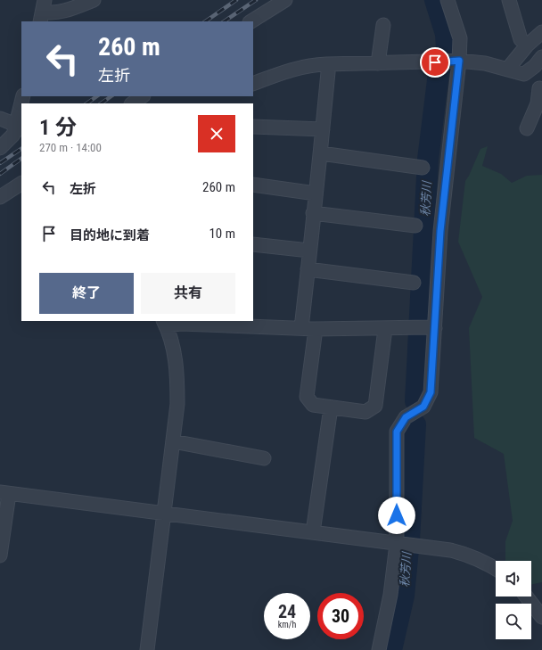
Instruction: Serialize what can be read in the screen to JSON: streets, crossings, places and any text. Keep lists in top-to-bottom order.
{
  "water": ["秋芳川"],
  "page": {
    "turn": ["260 m", "左折"],
    "heading": ["1 分", "270 m · 14:00"],
    "list": [
      {
        "name": "左折",
        "value": "260 m"
      },
      {
        "name": "目的地に到着",
        "value": "10 m"
      }
    ],
    "buttons": ["終了", "共有"],
    "speed": "24 km/h",
    "limit": "30"
  }
}
